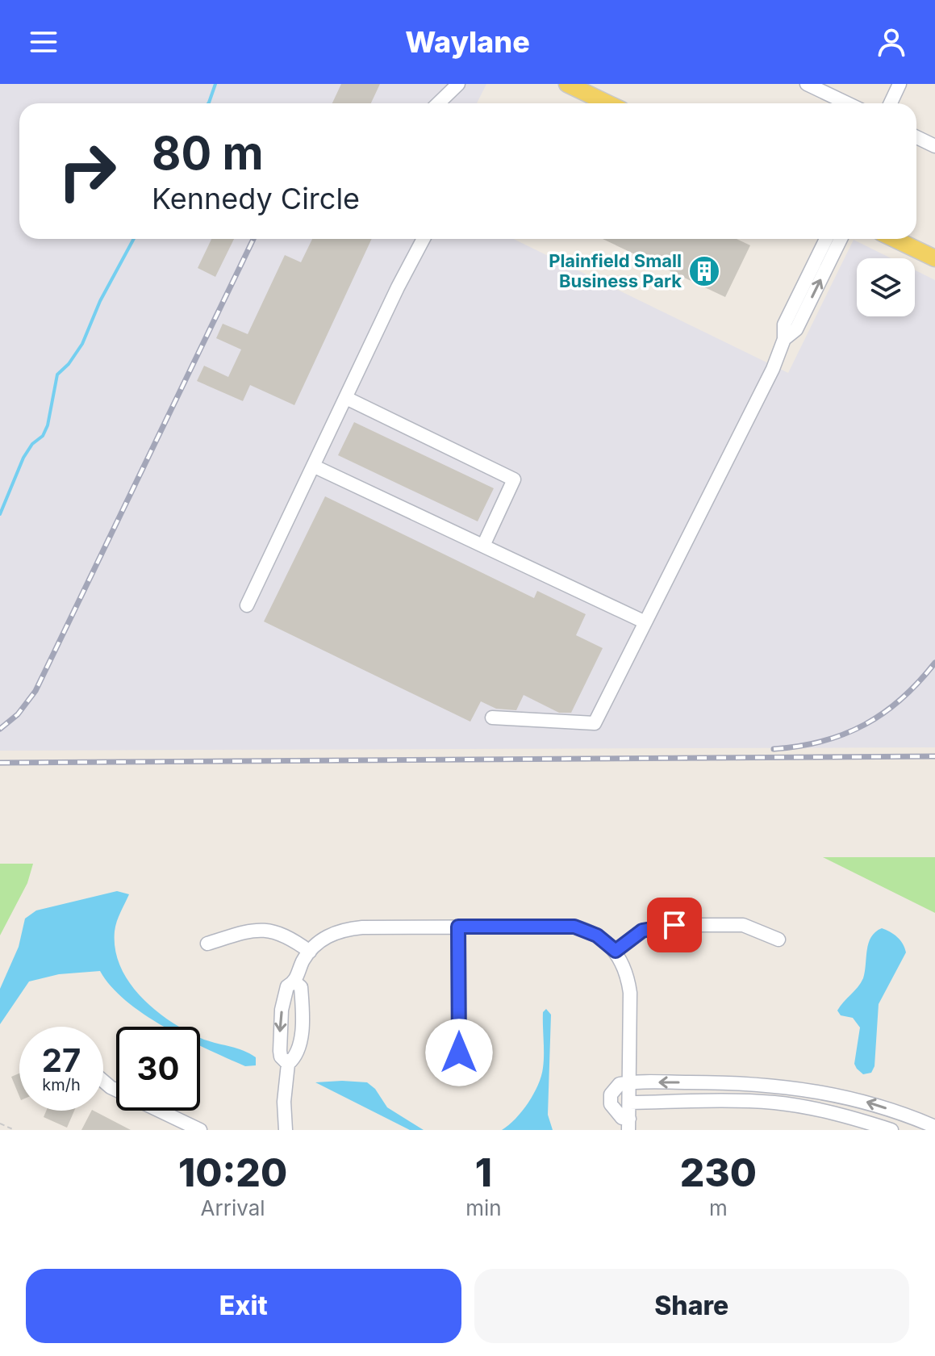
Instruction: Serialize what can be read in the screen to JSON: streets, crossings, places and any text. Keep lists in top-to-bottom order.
{
  "places": {
    "building": ["Plainfield Small Business Park"]
  },
  "page": {
    "header": "Waylane",
    "turn": ["80 m", "Kennedy Circle"],
    "speed": "27 km/h",
    "limit": "30",
    "eta": [
      "10:20",
      "Arrival",
      "1",
      "min",
      "230",
      "m"
    ],
    "buttons": ["Exit", "Share"]
  }
}
